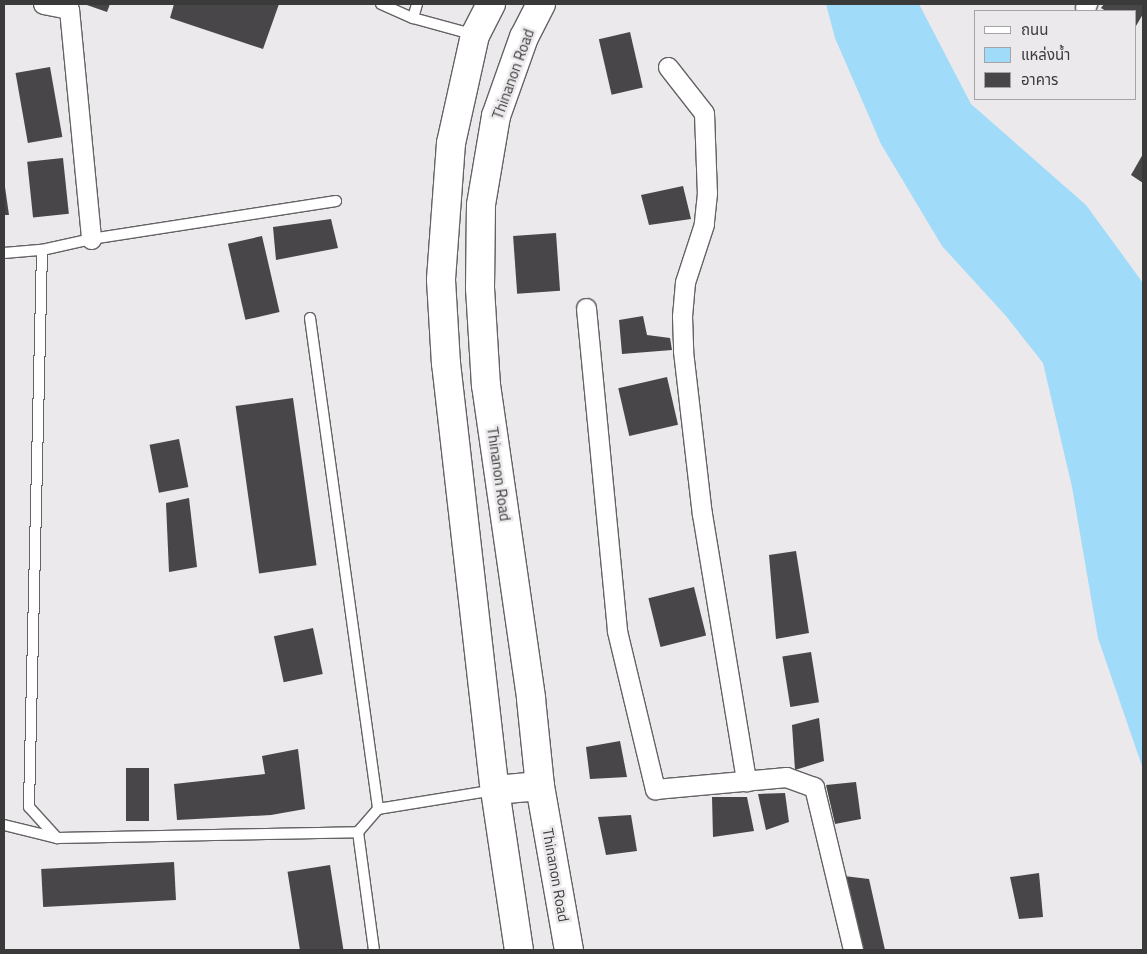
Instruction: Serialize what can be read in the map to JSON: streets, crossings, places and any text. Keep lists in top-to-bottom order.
{
  "streets": {
    "main road": ["Thinanon Road"]
  },
  "legend": ["ถนน", "แหล่งน้ำ", "อาคาร"]
}
